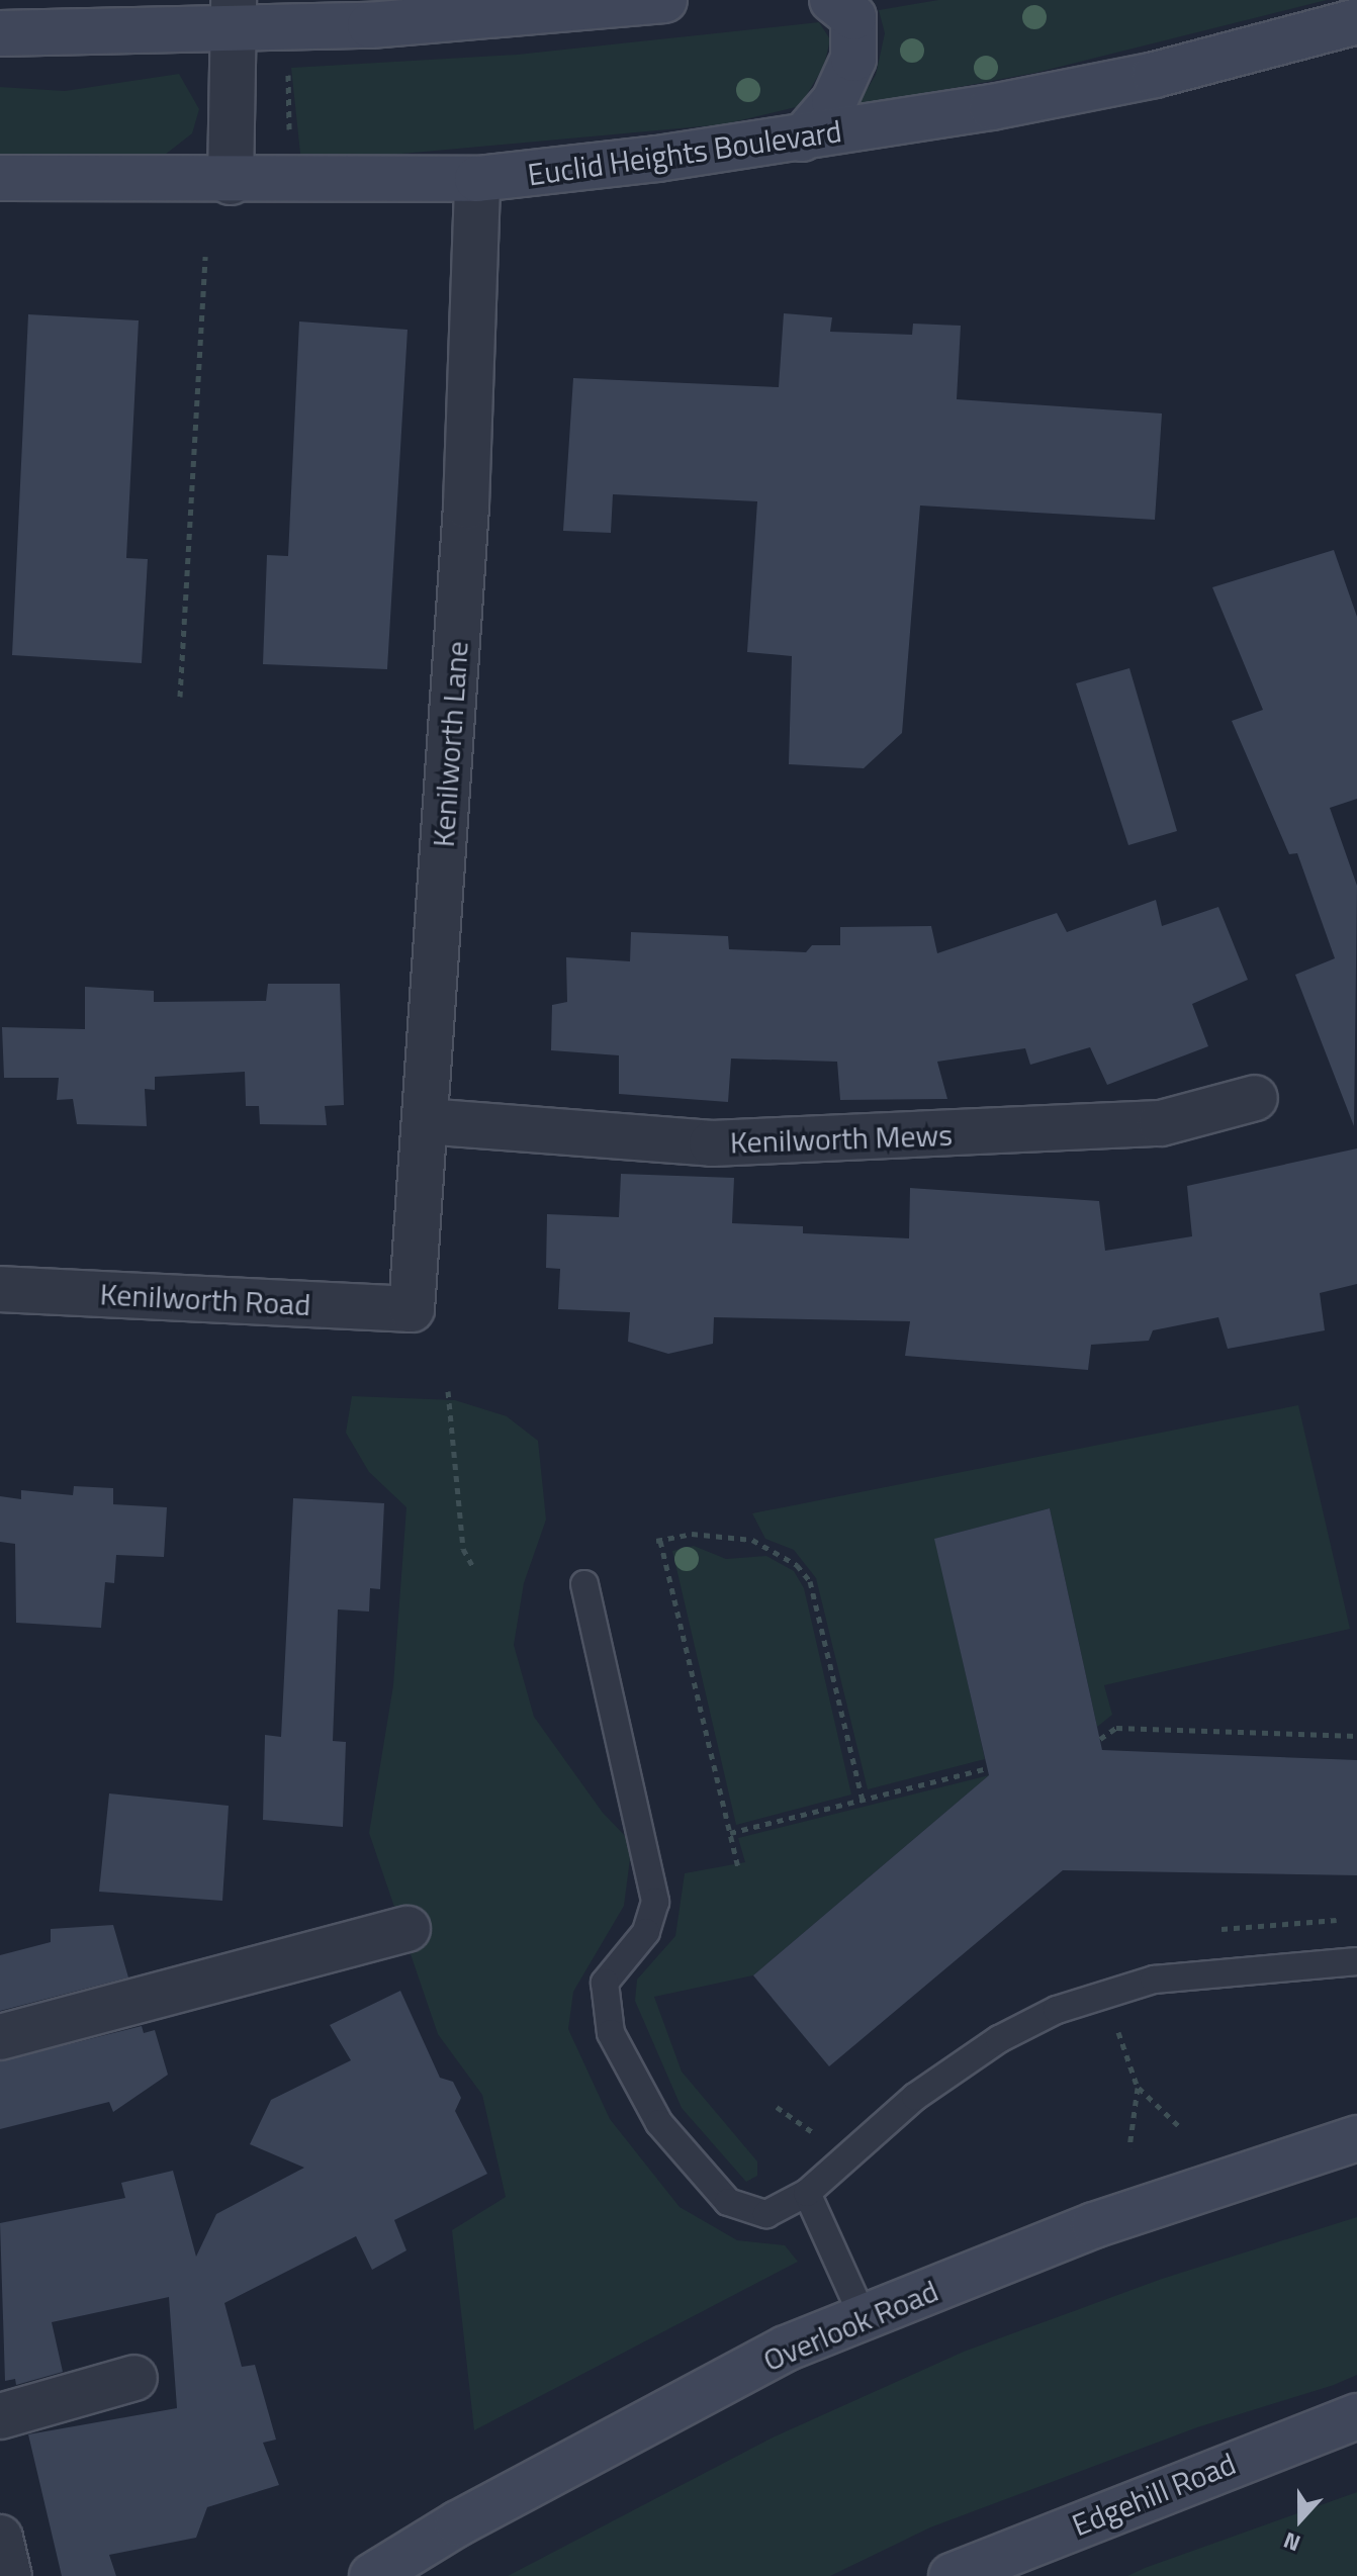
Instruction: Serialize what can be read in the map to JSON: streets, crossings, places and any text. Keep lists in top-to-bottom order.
{
  "streets": {
    "main road": ["Euclid Heights Boulevard", "Overlook Road", "Edgehill Road"],
    "street": ["Kenilworth Lane", "Kenilworth Mews", "Kenilworth Road"]
  },
  "crossings": [
    ["Euclid Heights Boulevard", "Kenilworth Lane"],
    ["Kenilworth Lane", "Kenilworth Mews"],
    ["Kenilworth Lane", "Kenilworth Road"]
  ],
  "north": "bottom"
}
